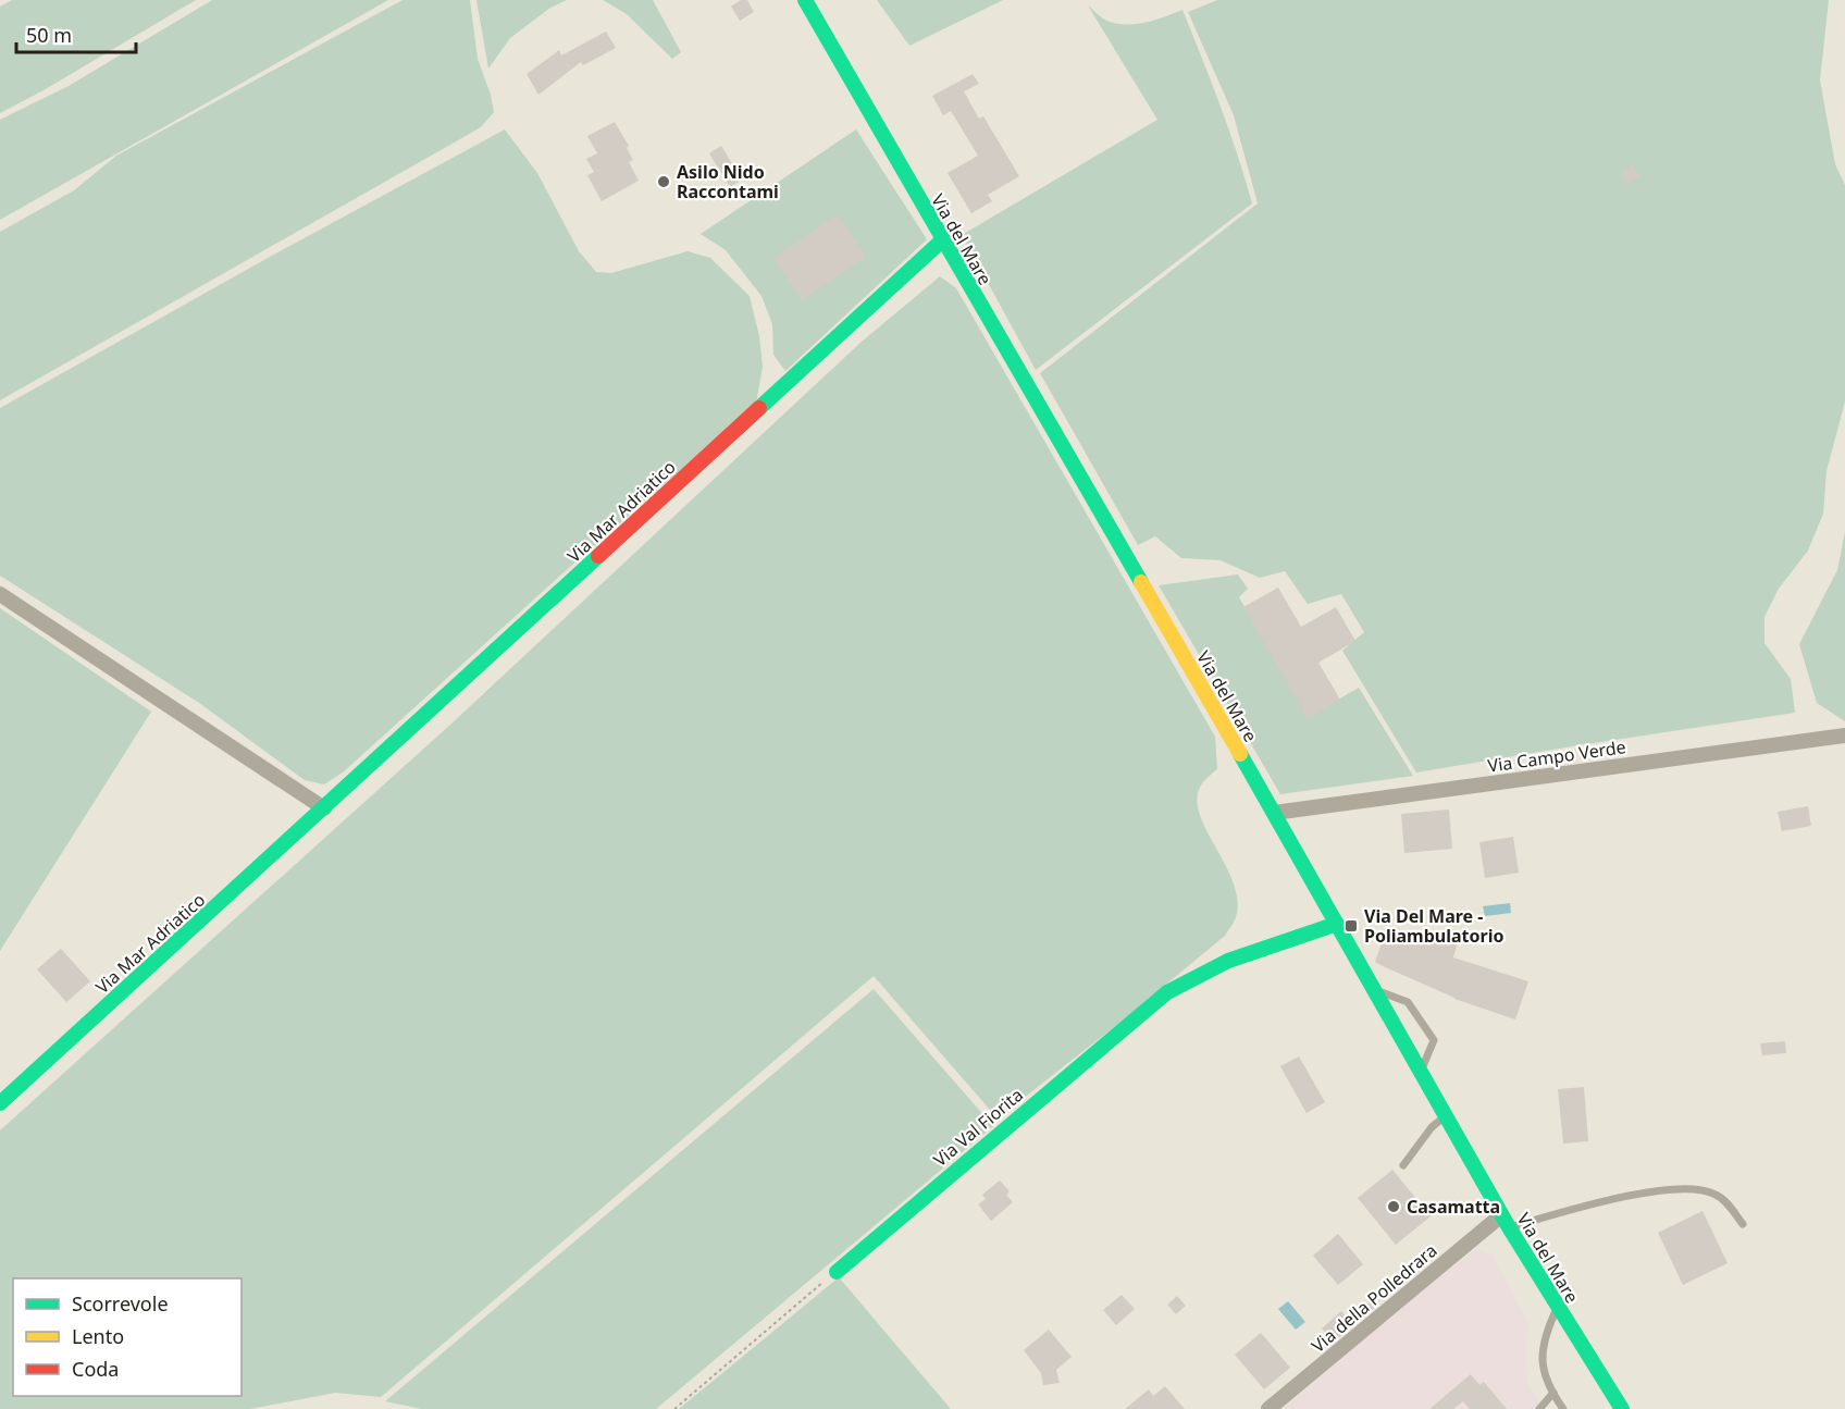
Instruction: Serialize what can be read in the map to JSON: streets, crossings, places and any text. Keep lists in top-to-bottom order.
{
  "streets": {
    "street": [
      "Via del Mare",
      "Via Mar Adriatico",
      "Via Campo Verde",
      "Via Val Fiorita",
      "Via della Polledrara"
    ]
  },
  "crossings": [
    ["Via del Mare", "Via Mar Adriatico"],
    ["Via del Mare", "Via Campo Verde"],
    ["Via del Mare", "Via Val Fiorita"],
    ["Via del Mare", "Via della Polledrara"]
  ],
  "places": {
    "other": ["Asilo Nido Raccontami", "Casamatta"],
    "transit": ["Via Del Mare - Poliambulatorio"]
  },
  "legend": ["Scorrevole", "Lento", "Coda"],
  "scale_bar": "50 m"
}
